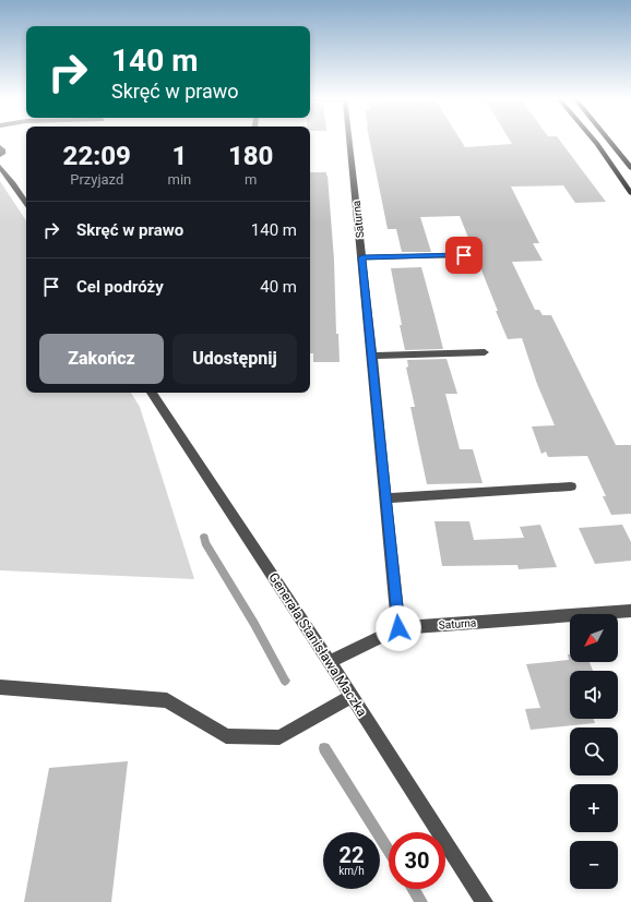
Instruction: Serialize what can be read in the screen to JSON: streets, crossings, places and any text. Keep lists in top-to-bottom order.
{
  "streets": {
    "street": ["Saturna", "Generała Stanisława Maczka"]
  },
  "north": "bottom left",
  "page": {
    "turn": ["140 m", "Skręć w prawo"],
    "eta": [
      "22:09",
      "Przyjazd",
      "1",
      "min",
      "180",
      "m"
    ],
    "list": [
      {
        "name": "Skręć w prawo",
        "value": "140 m"
      },
      {
        "name": "Cel podróży",
        "value": "40 m"
      }
    ],
    "buttons": ["Zakończ", "Udostępnij"],
    "map_buttons": ["+", "−"],
    "speed": "22 km/h",
    "limit": "30"
  }
}
